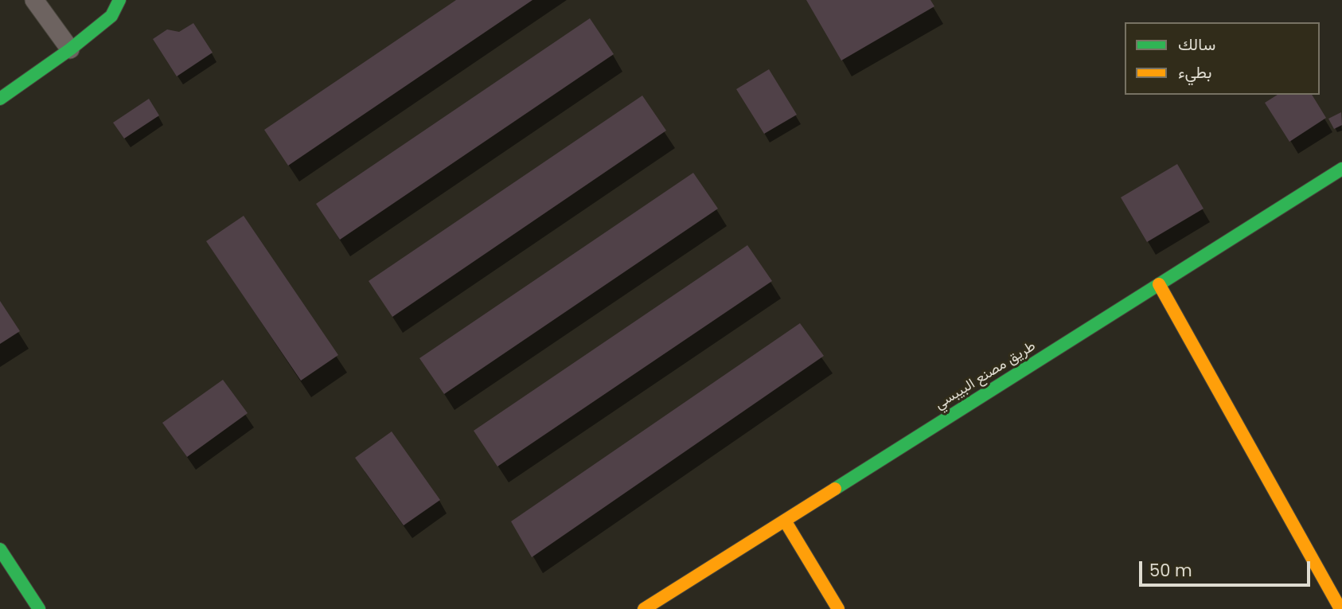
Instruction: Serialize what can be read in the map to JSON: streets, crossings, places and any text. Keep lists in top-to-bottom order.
{
  "streets": {
    "main road": ["طريق مصنع البيبسي"]
  },
  "legend": ["سالك", "بطيء"],
  "scale_bar": "50 m"
}
